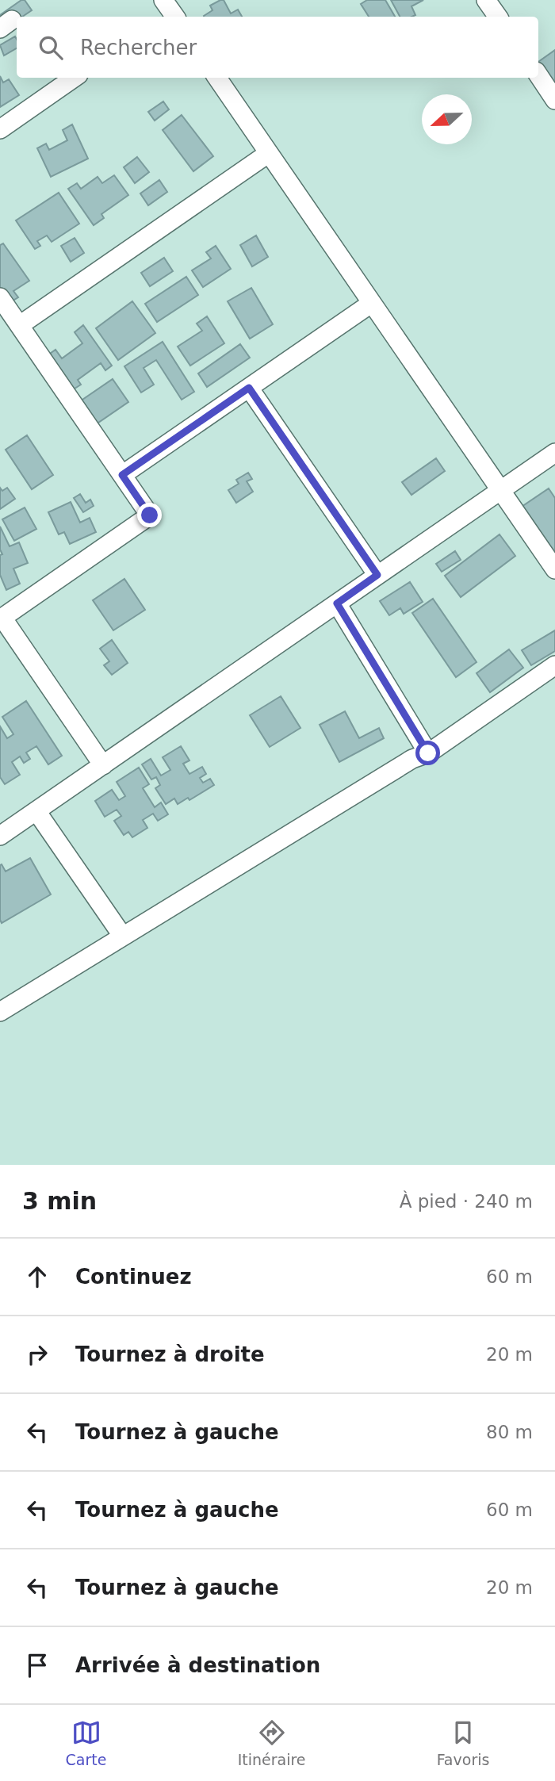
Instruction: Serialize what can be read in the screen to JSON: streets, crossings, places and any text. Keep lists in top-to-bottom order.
{
  "north": "left",
  "page": {
    "search": "Rechercher",
    "heading": ["3 min", "À pied · 240 m"],
    "list": [
      ["Continuez", "60 m"],
      ["Tournez à droite", "20 m"],
      ["Tournez à gauche", "80 m"],
      ["Tournez à gauche", "60 m"],
      ["Tournez à gauche", "20 m"],
      "Arrivée à destination"
    ],
    "nav": ["Carte", "Itinéraire", "Favoris"]
  }
}
